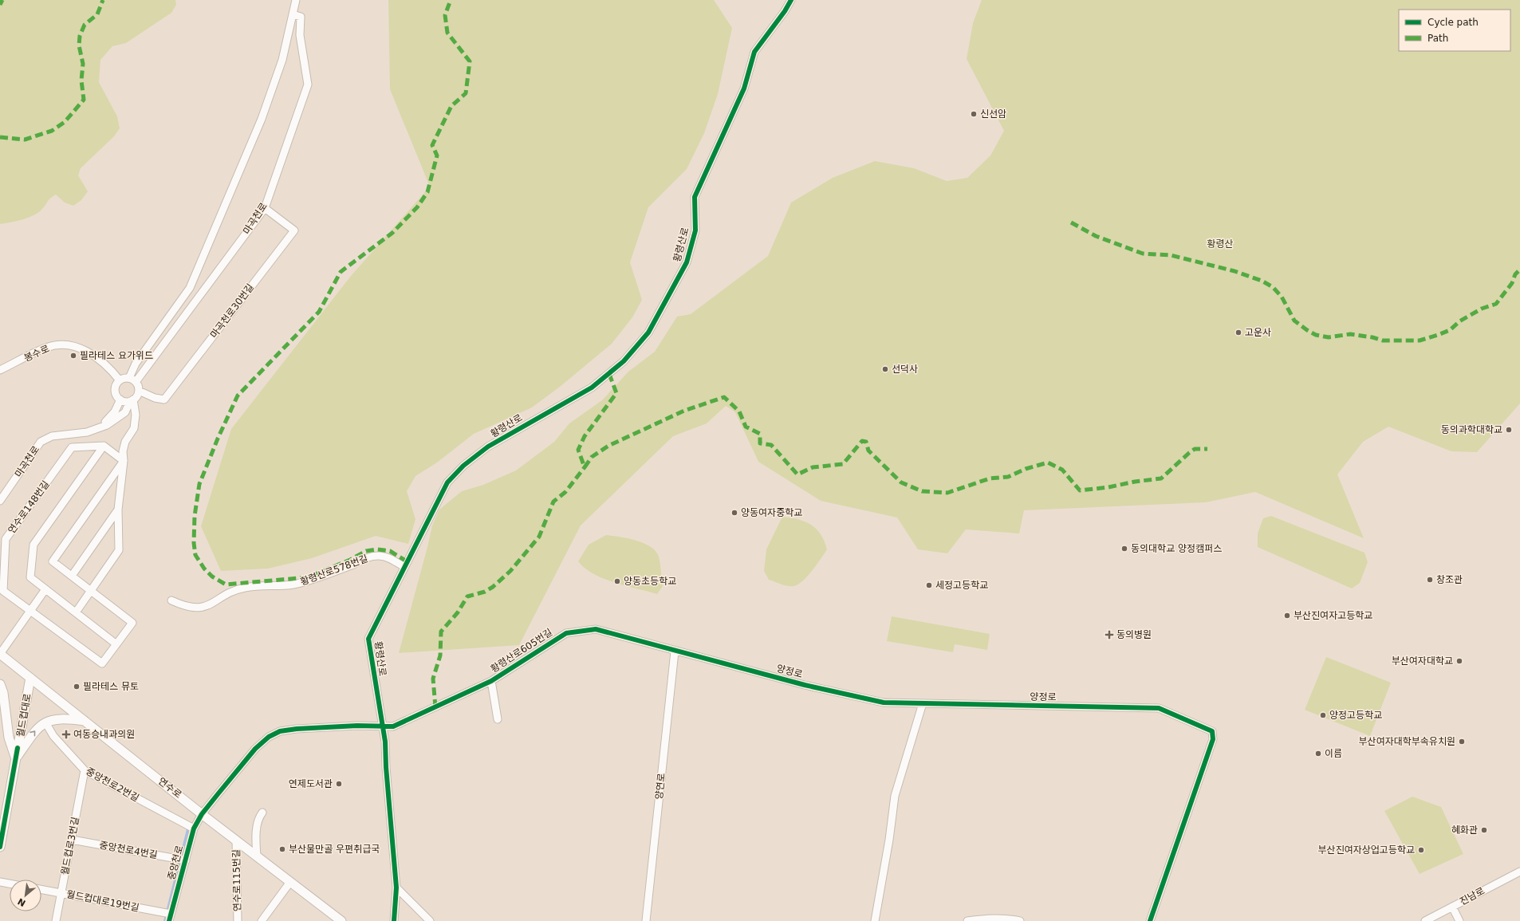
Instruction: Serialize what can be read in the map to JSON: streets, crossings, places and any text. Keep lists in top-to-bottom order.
{
  "streets": {
    "main road": ["월드컵대로", "연수로"],
    "street": [
      "마곡천로",
      "황령산로",
      "마곡천로30번길",
      "봉수로",
      "연수로148번길",
      "황령산로578번길",
      "황령산로605번길",
      "양정로",
      "중앙천로2번길",
      "양연로",
      "월드컵로3번길",
      "중앙천로4번길",
      "중앙천로",
      "연수로115번길",
      "진남로",
      "월드컵대로19번길"
    ]
  },
  "crossings": [
    ["마곡천로", "마곡천로30번길"],
    ["마곡천로", "봉수로"],
    ["황령산로", "황령산로578번길"],
    ["황령산로", "황령산로605번길"],
    ["마곡천로30번길", "봉수로"],
    ["황령산로605번길", "양정로"],
    ["황령산로605번길", "양연로"],
    ["황령산로605번길", "연수로"],
    ["황령산로605번길", "중앙천로"],
    ["양정로", "양연로"],
    ["월드컵대로", "연수로"],
    ["중앙천로2번길", "월드컵로3번길"],
    ["중앙천로2번길", "중앙천로"],
    ["연수로", "중앙천로"],
    ["연수로", "연수로115번길"],
    ["월드컵로3번길", "중앙천로4번길"],
    ["월드컵로3번길", "월드컵대로19번길"],
    ["중앙천로4번길", "중앙천로"],
    ["중앙천로", "월드컵대로19번길"]
  ],
  "parks": ["황령산"],
  "places": {
    "other": [
      "신선암",
      "고운사",
      "필라테스 요가위드",
      "선덕사",
      "동의과학대학교",
      "양동여자중학교",
      "동의대학교 양정캠퍼스",
      "창조관",
      "양동초등학교",
      "세정고등학교",
      "부산진여자고등학교",
      "부산여자대학교",
      "필라테스 뮤토",
      "양정고등학교",
      "부산여자대학부속유치원",
      "이름",
      "연제도서관",
      "혜화관",
      "부산물만골 우편취급국",
      "부산진여자상업고등학교"
    ],
    "health": ["동의병원", "여동승내과의원"]
  },
  "legend": ["Cycle path", "Path"],
  "north": "bottom left"
}
